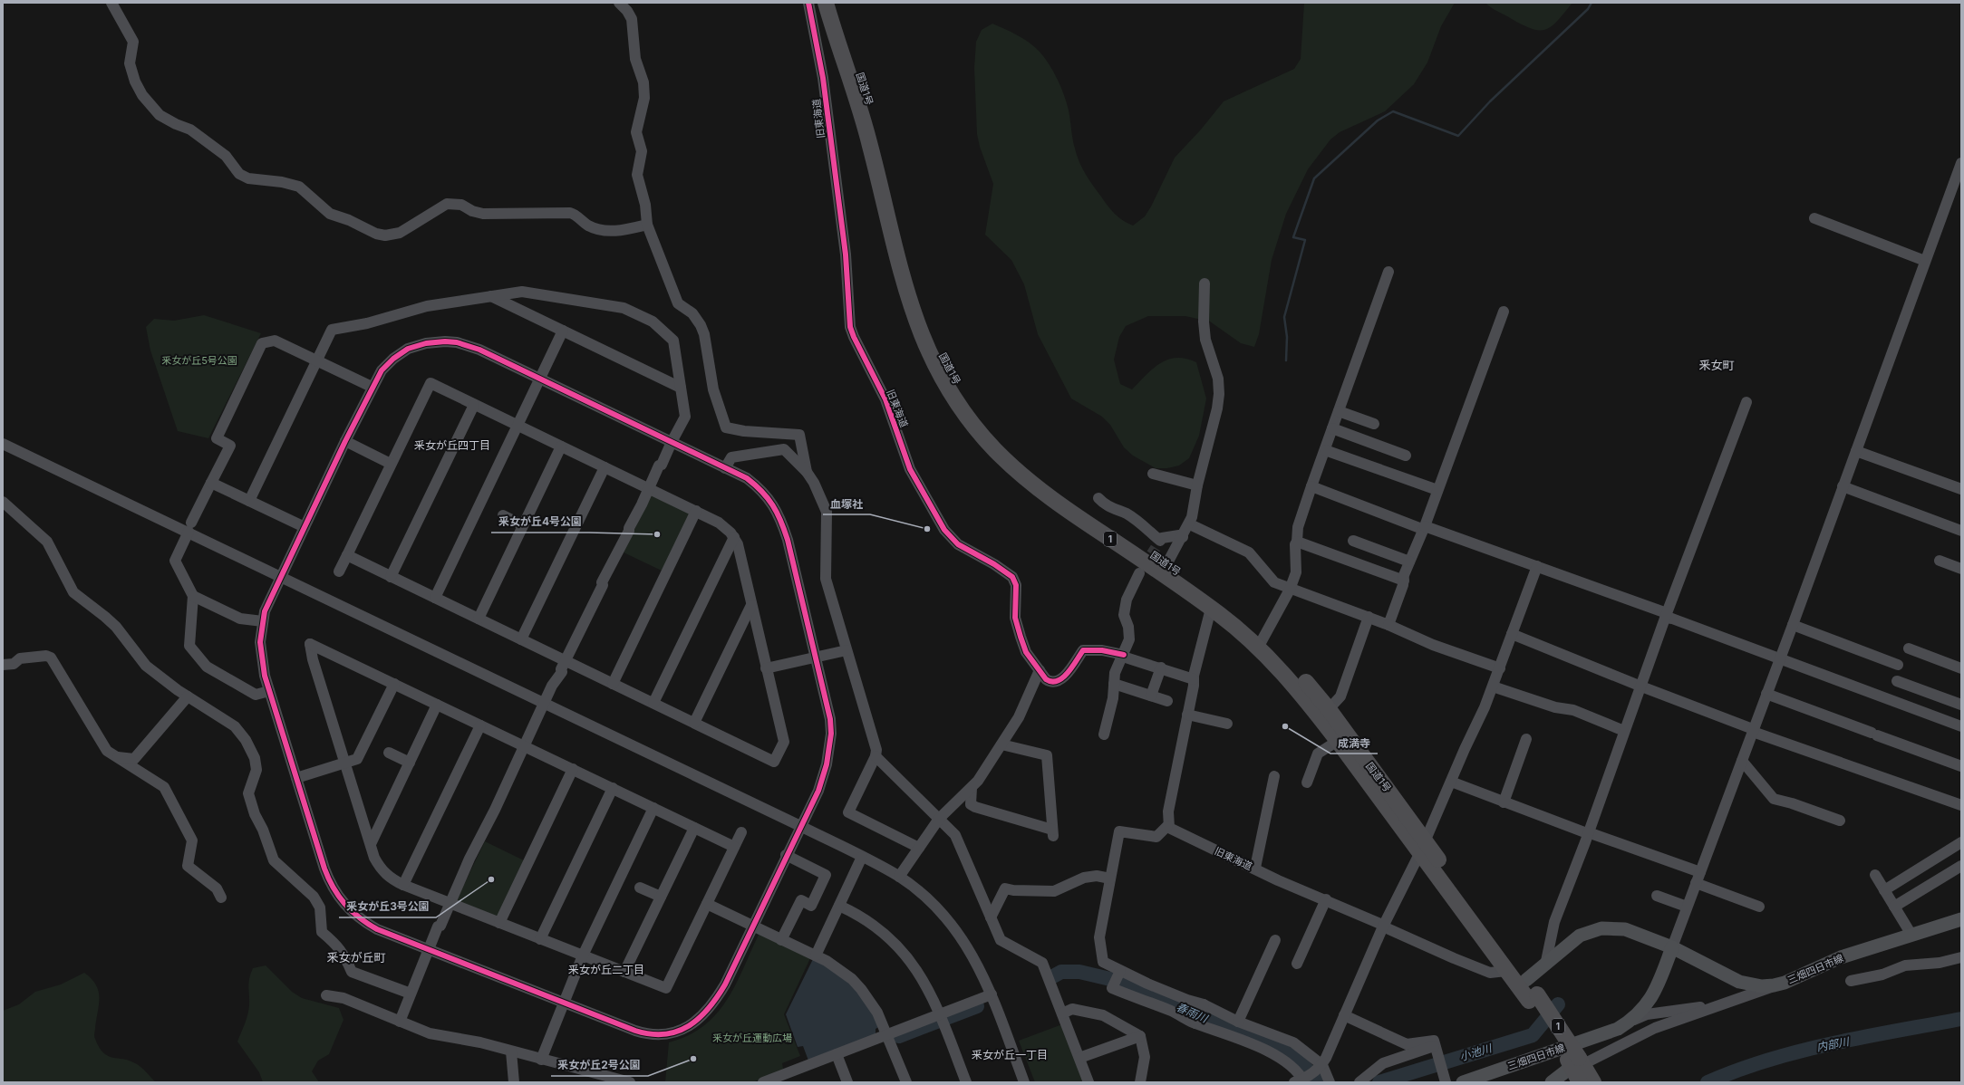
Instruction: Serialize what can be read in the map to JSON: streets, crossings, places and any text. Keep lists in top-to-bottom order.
{
  "streets": {
    "highway": ["国道1号", "1"],
    "main road": ["三畑四日市線"],
    "street": ["旧東海道"]
  },
  "crossings": [
    ["国道1号", "旧東海道"],
    ["国道1号", "三畑四日市線"]
  ],
  "districts": [
    "釆女町",
    "釆女が丘四丁目",
    "釆女が丘町",
    "釆女が丘二丁目",
    "釆女が丘一丁目"
  ],
  "water": ["春雨川", "内部川", "小池川"],
  "parks": ["釆女が丘5号公園", "釆女が丘運動広場"],
  "places": [
    "血塚社",
    "釆女が丘4号公園",
    "成満寺",
    "釆女が丘3号公園",
    "釆女が丘2号公園"
  ]
}
